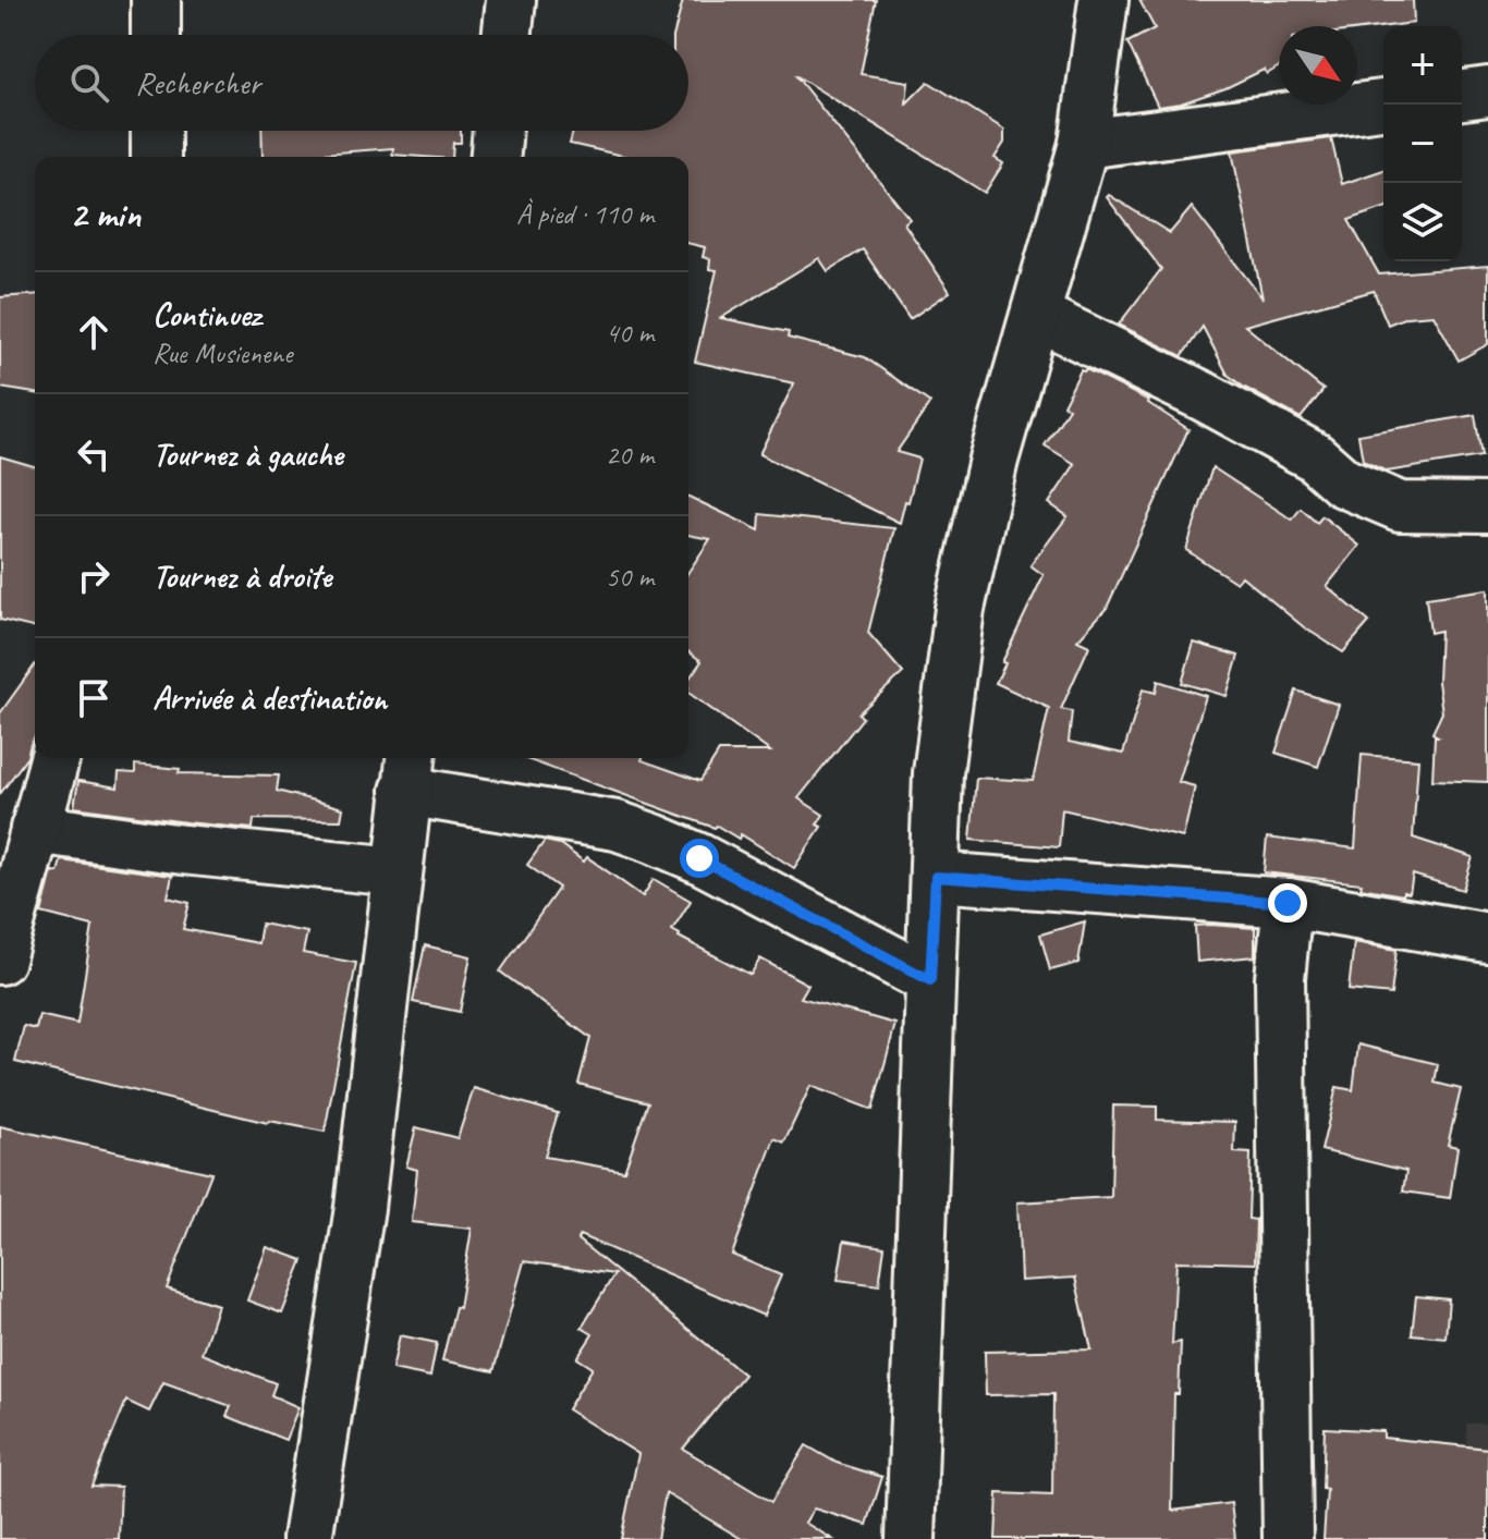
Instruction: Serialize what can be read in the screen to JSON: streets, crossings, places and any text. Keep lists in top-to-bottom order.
{
  "north": "bottom right",
  "page": {
    "map_buttons": ["+", "−"],
    "search": "Rechercher",
    "heading": ["2 min", "À pied · 110 m"],
    "list": [
      ["Continuez", "Rue Musienene", "40 m"],
      ["Tournez à gauche", "20 m"],
      ["Tournez à droite", "50 m"],
      "Arrivée à destination"
    ]
  }
}
